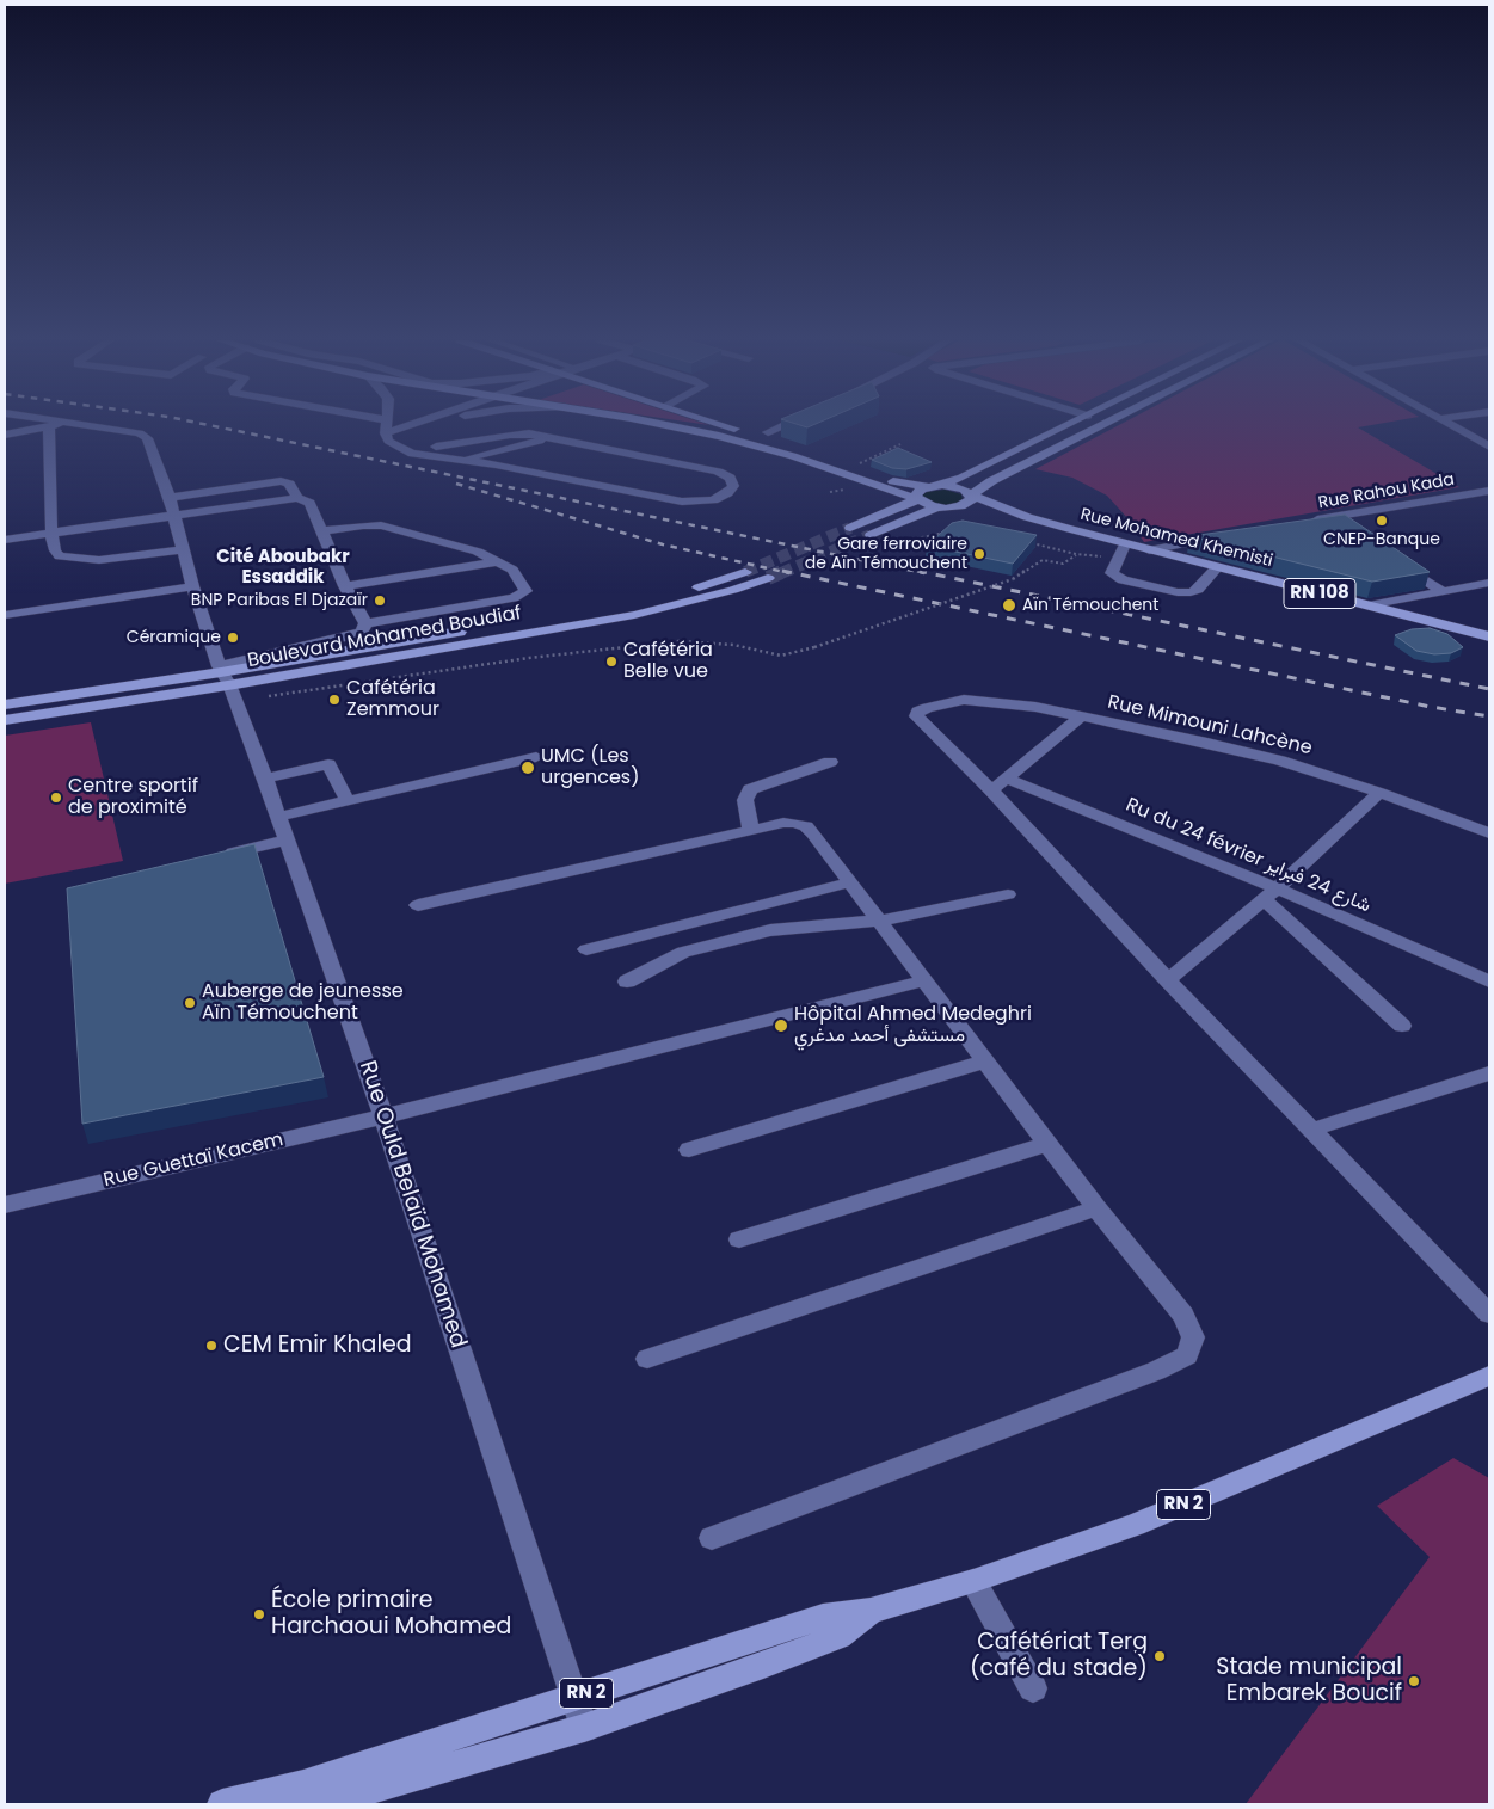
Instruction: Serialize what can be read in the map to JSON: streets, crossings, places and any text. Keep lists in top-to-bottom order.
{
  "streets": {
    "main road": [
      "Rue Mohamed Khemisti",
      "RN 108",
      "Boulevard Mohamed Boudiaf",
      "RN 2"
    ],
    "street": [
      "Rue Rahou Kada",
      "Rue Mimouni Lahcène",
      "Ru du 24 février شارع 24 فبراير",
      "Rue Guettaï Kacem",
      "Rue Ould Belaïd Mohamed"
    ]
  },
  "crossings": [
    ["Boulevard Mohamed Boudiaf", "Rue Ould Belaïd Mohamed"],
    ["Rue Mimouni Lahcène", "Ru du 24 février شارع 24 فبراير"],
    ["Rue Guettaï Kacem", "Rue Ould Belaïd Mohamed"],
    ["Rue Ould Belaïd Mohamed", "RN 2"]
  ],
  "districts": ["Cité Aboubakr Essaddik"],
  "places": [
    "CNEP-Banque",
    "Gare ferroviaire de Aïn Témouchent",
    "BNP Paribas El Djazaïr",
    "Aïn Témouchent",
    "Céramique",
    "Cafétéria Belle vue",
    "Cafétéria Zemmour",
    "UMC (Les urgences)",
    "Centre sportif de proximité",
    "Auberge de jeunesse Aïn Témouchent",
    "Hôpital Ahmed Medeghri مستشفى أحمد مدغري",
    "CEM Emir Khaled",
    "École primaire Harchaoui Mohamed",
    "Cafétériat Terg (café du stade)",
    "Stade municipal Embarek Boucif"
  ]
}
